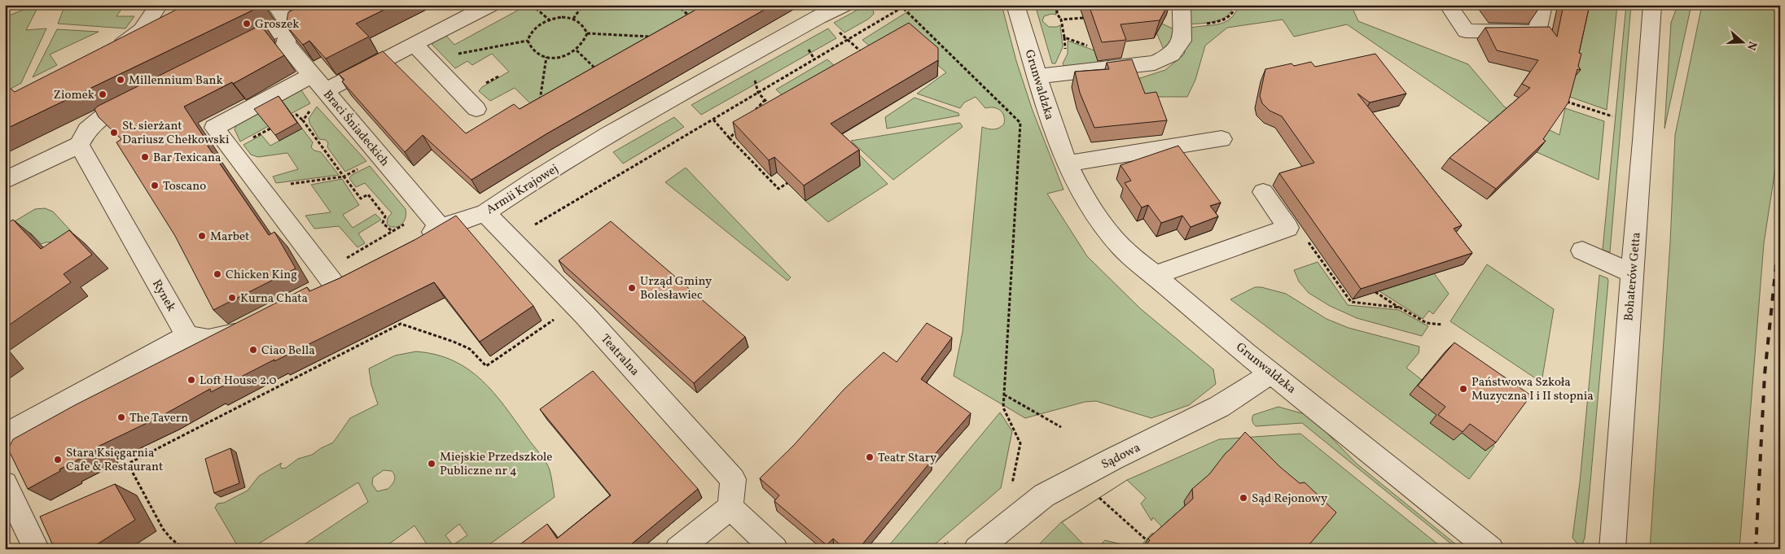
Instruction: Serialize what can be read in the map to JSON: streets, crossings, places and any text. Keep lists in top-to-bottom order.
{
  "streets": {
    "street": [
      "Grunwaldzka",
      "Braci Śniadeckich",
      "Armii Krajowej",
      "Bohaterów Getta",
      "Rynek",
      "Teatralna",
      "Sądowa"
    ]
  },
  "crossings": [
    ["Grunwaldzka", "Sądowa"],
    ["Braci Śniadeckich", "Armii Krajowej"],
    ["Armii Krajowej", "Teatralna"]
  ],
  "places": [
    "Groszek",
    "Millennium Bank",
    "Ziomek",
    "St. sierżant Dariusz Chełkowski",
    "Bar Texicana",
    "Toscano",
    "Marbet",
    "Chicken King",
    "Urząd Gminy Bolesławiec",
    "Kurna Chata",
    "Ciao Bella",
    "Loft House 2.0",
    "Państwowa Szkoła Muzyczna I i II stopnia",
    "The Tavern",
    "Teatr Stary",
    "Stara Księgarnia Cafe & Restaurant",
    "Miejskie Przedszkole Publiczne nr 4",
    "Sąd Rejonowy"
  ],
  "north": "right"
}
